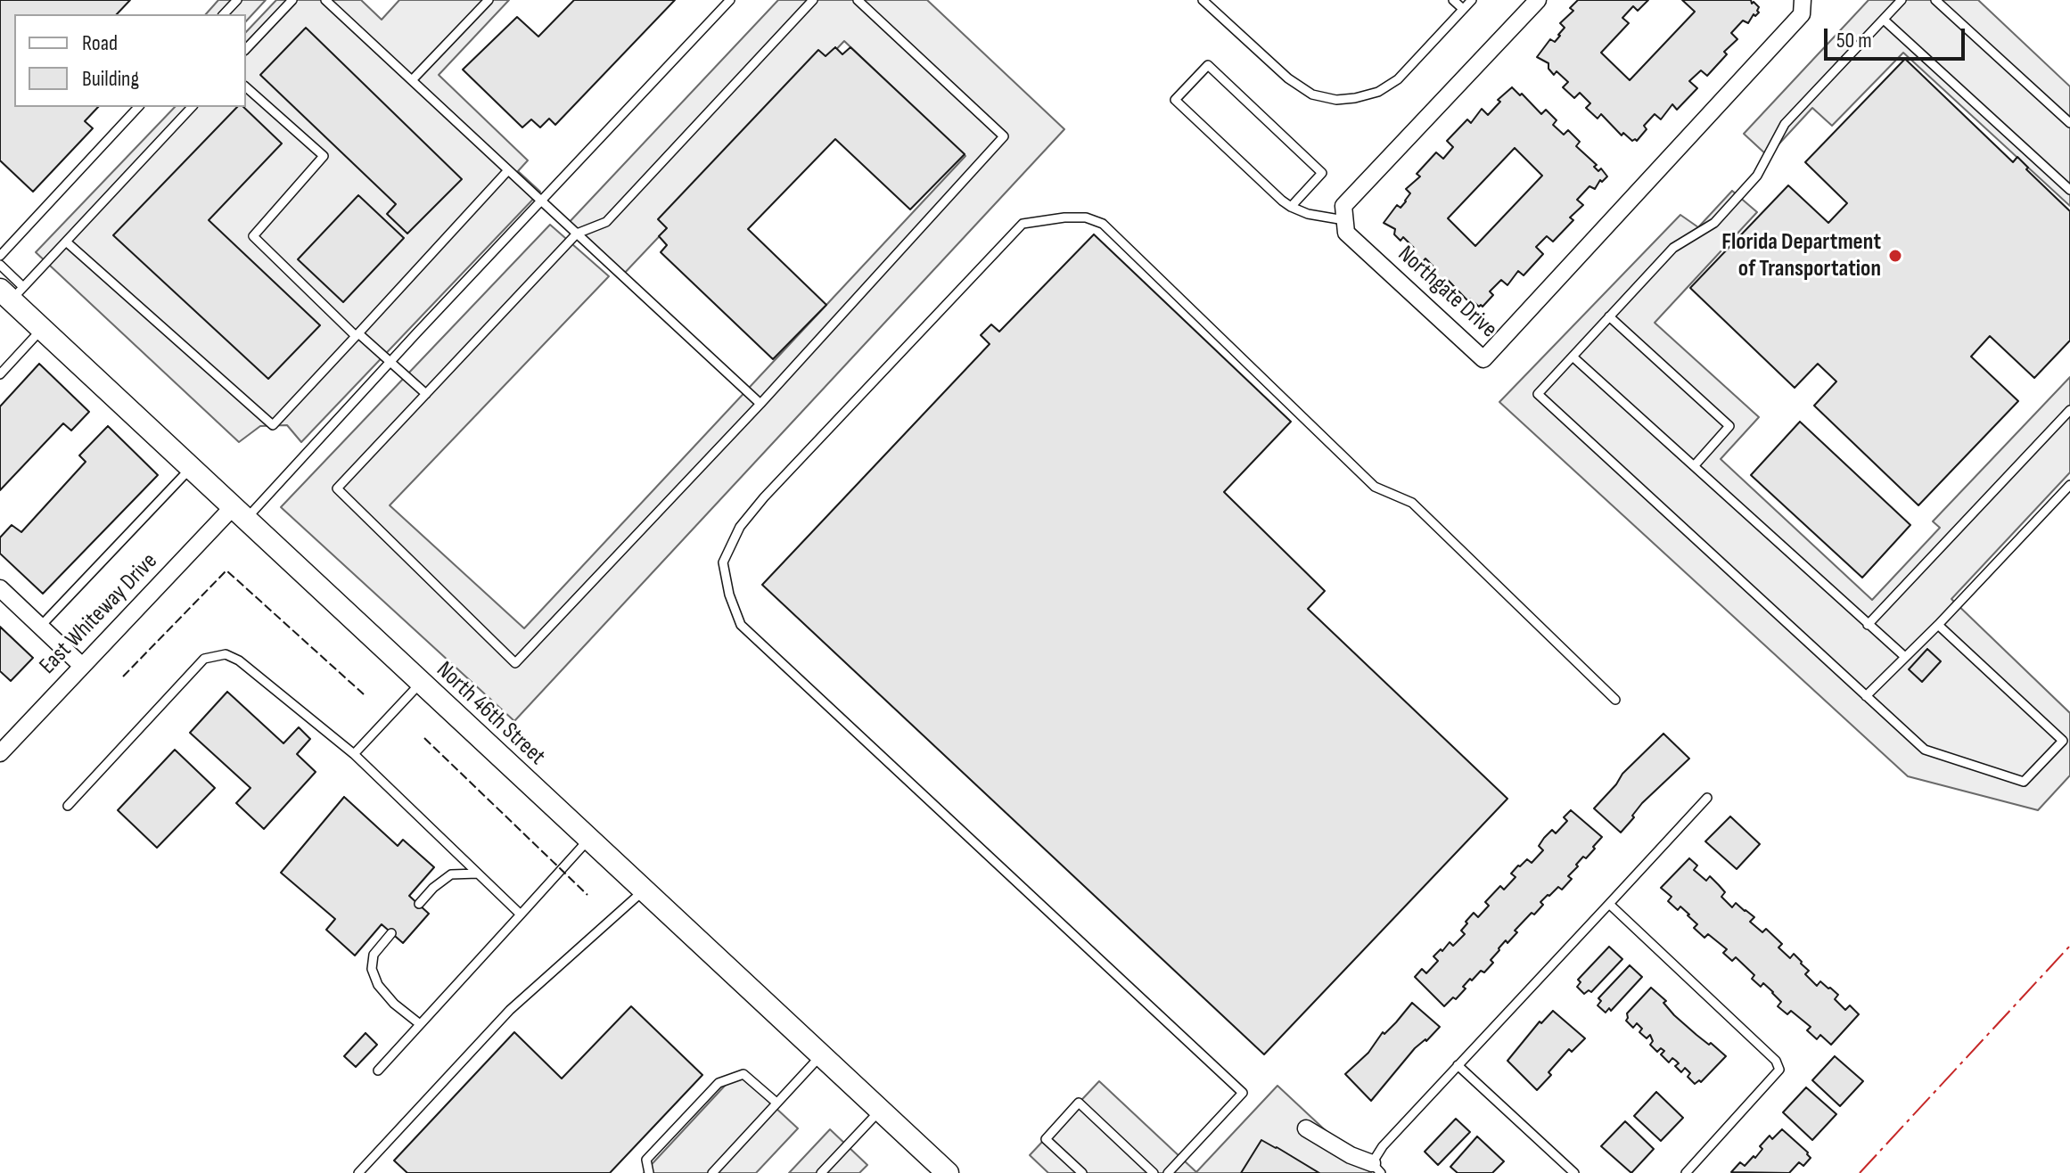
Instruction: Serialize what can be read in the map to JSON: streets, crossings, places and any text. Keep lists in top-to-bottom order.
{
  "streets": {
    "street": ["Northgate Drive", "East Whiteway Drive", "North 46th Street"]
  },
  "crossings": [
    ["East Whiteway Drive", "North 46th Street"]
  ],
  "places": ["Florida Department of Transportation"],
  "legend": ["Road", "Building"],
  "scale_bar": "50 m"
}
